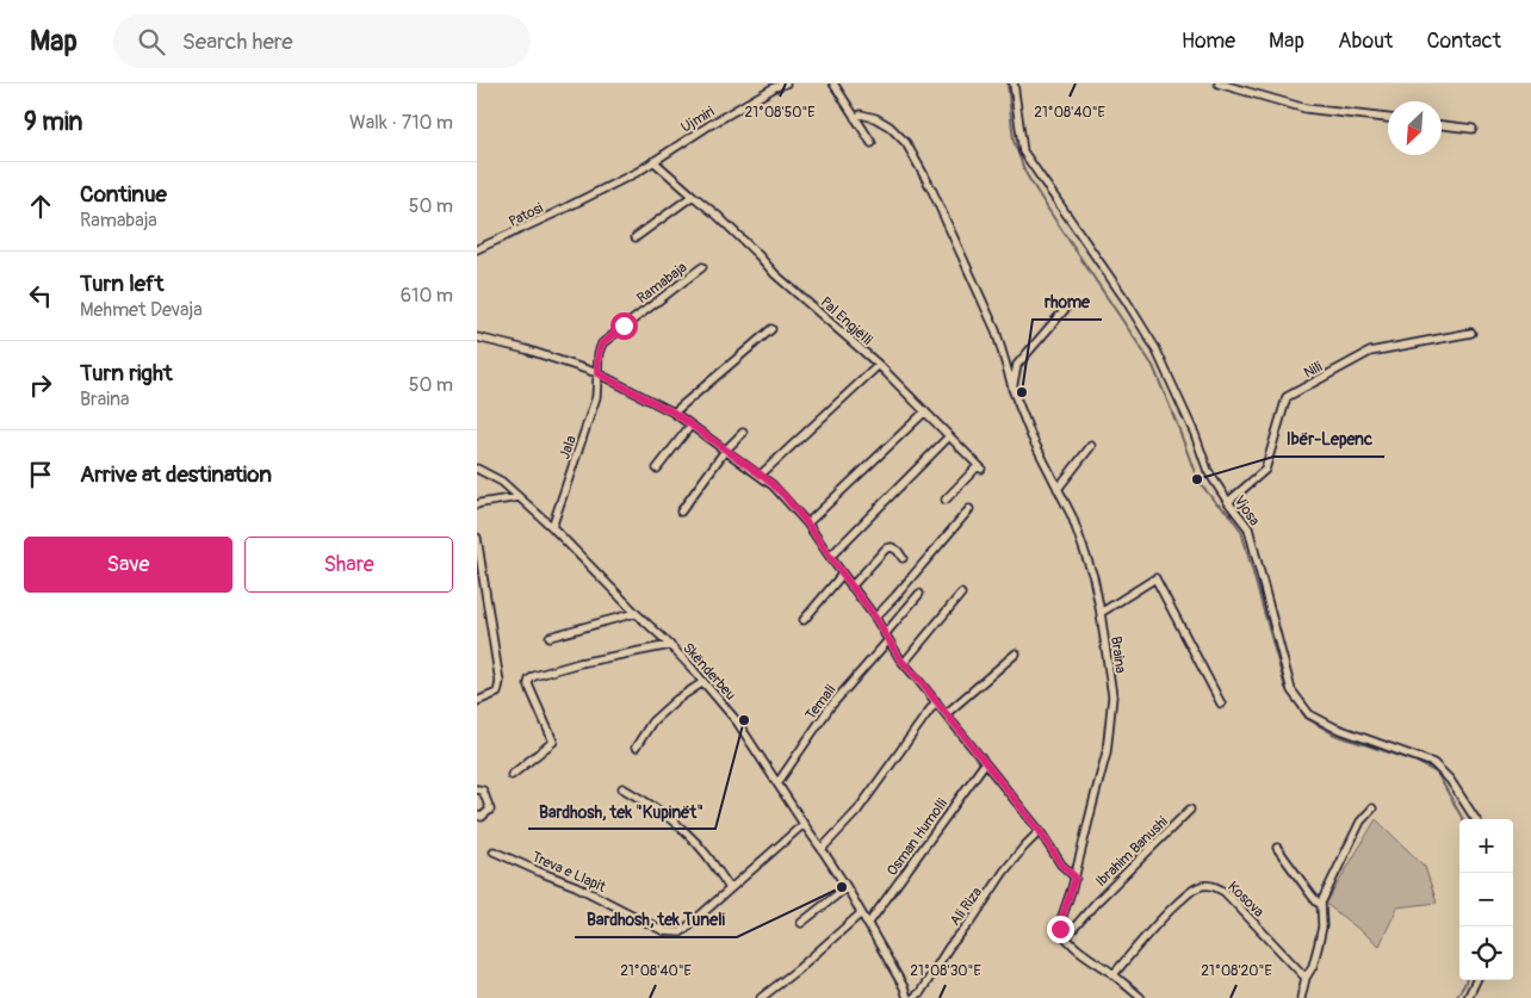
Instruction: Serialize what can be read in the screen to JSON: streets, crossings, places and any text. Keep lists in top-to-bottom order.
{
  "streets": {
    "street": [
      "Ujmiri",
      "Patosi",
      "Ramabaja",
      "Pal Engjëlli",
      "Nili",
      "Jala",
      "Vjosa",
      "Braina",
      "Skënderbeu",
      "Temali",
      "Osman Humolli",
      "Ibrahim Banushi",
      "Treva e Llapit",
      "Kosova",
      "Ali Riza"
    ]
  },
  "crossings": [
    ["Ujmiri", "Patosi"],
    ["Ujmiri", "Pal Engjëlli"],
    ["Patosi", "Pal Engjëlli"],
    ["Ramabaja", "Jala"],
    ["Nili", "Vjosa"],
    ["Jala", "Skënderbeu"],
    ["Braina", "Ibrahim Banushi"],
    ["Skënderbeu", "Temali"],
    ["Skënderbeu", "Osman Humolli"],
    ["Skënderbeu", "Treva e Llapit"]
  ],
  "places": [
    "rhome",
    "Ibër-Lepenc",
    "Bardhosh, tek \"Kupinët\"",
    "Bardhosh, tek Tuneli"
  ],
  "north": "bottom left",
  "page": {
    "header": "Map",
    "search": "Search here",
    "nav": [
      "Home",
      "Map",
      "About",
      "Contact"
    ],
    "heading": ["9 min", "Walk · 710 m"],
    "list": [
      ["Continue", "Ramabaja", "50 m"],
      ["Turn left", "Mehmet Devaja", "610 m"],
      ["Turn right", "Braina", "50 m"],
      "Arrive at destination"
    ],
    "buttons": ["Save", "Share"],
    "map_buttons": ["+", "−"]
  },
  "coordinates": [
    "21°08'50\"E",
    "21°08'40\"E",
    "21°08'30\"E",
    "21°08'20\"E"
  ]
}
